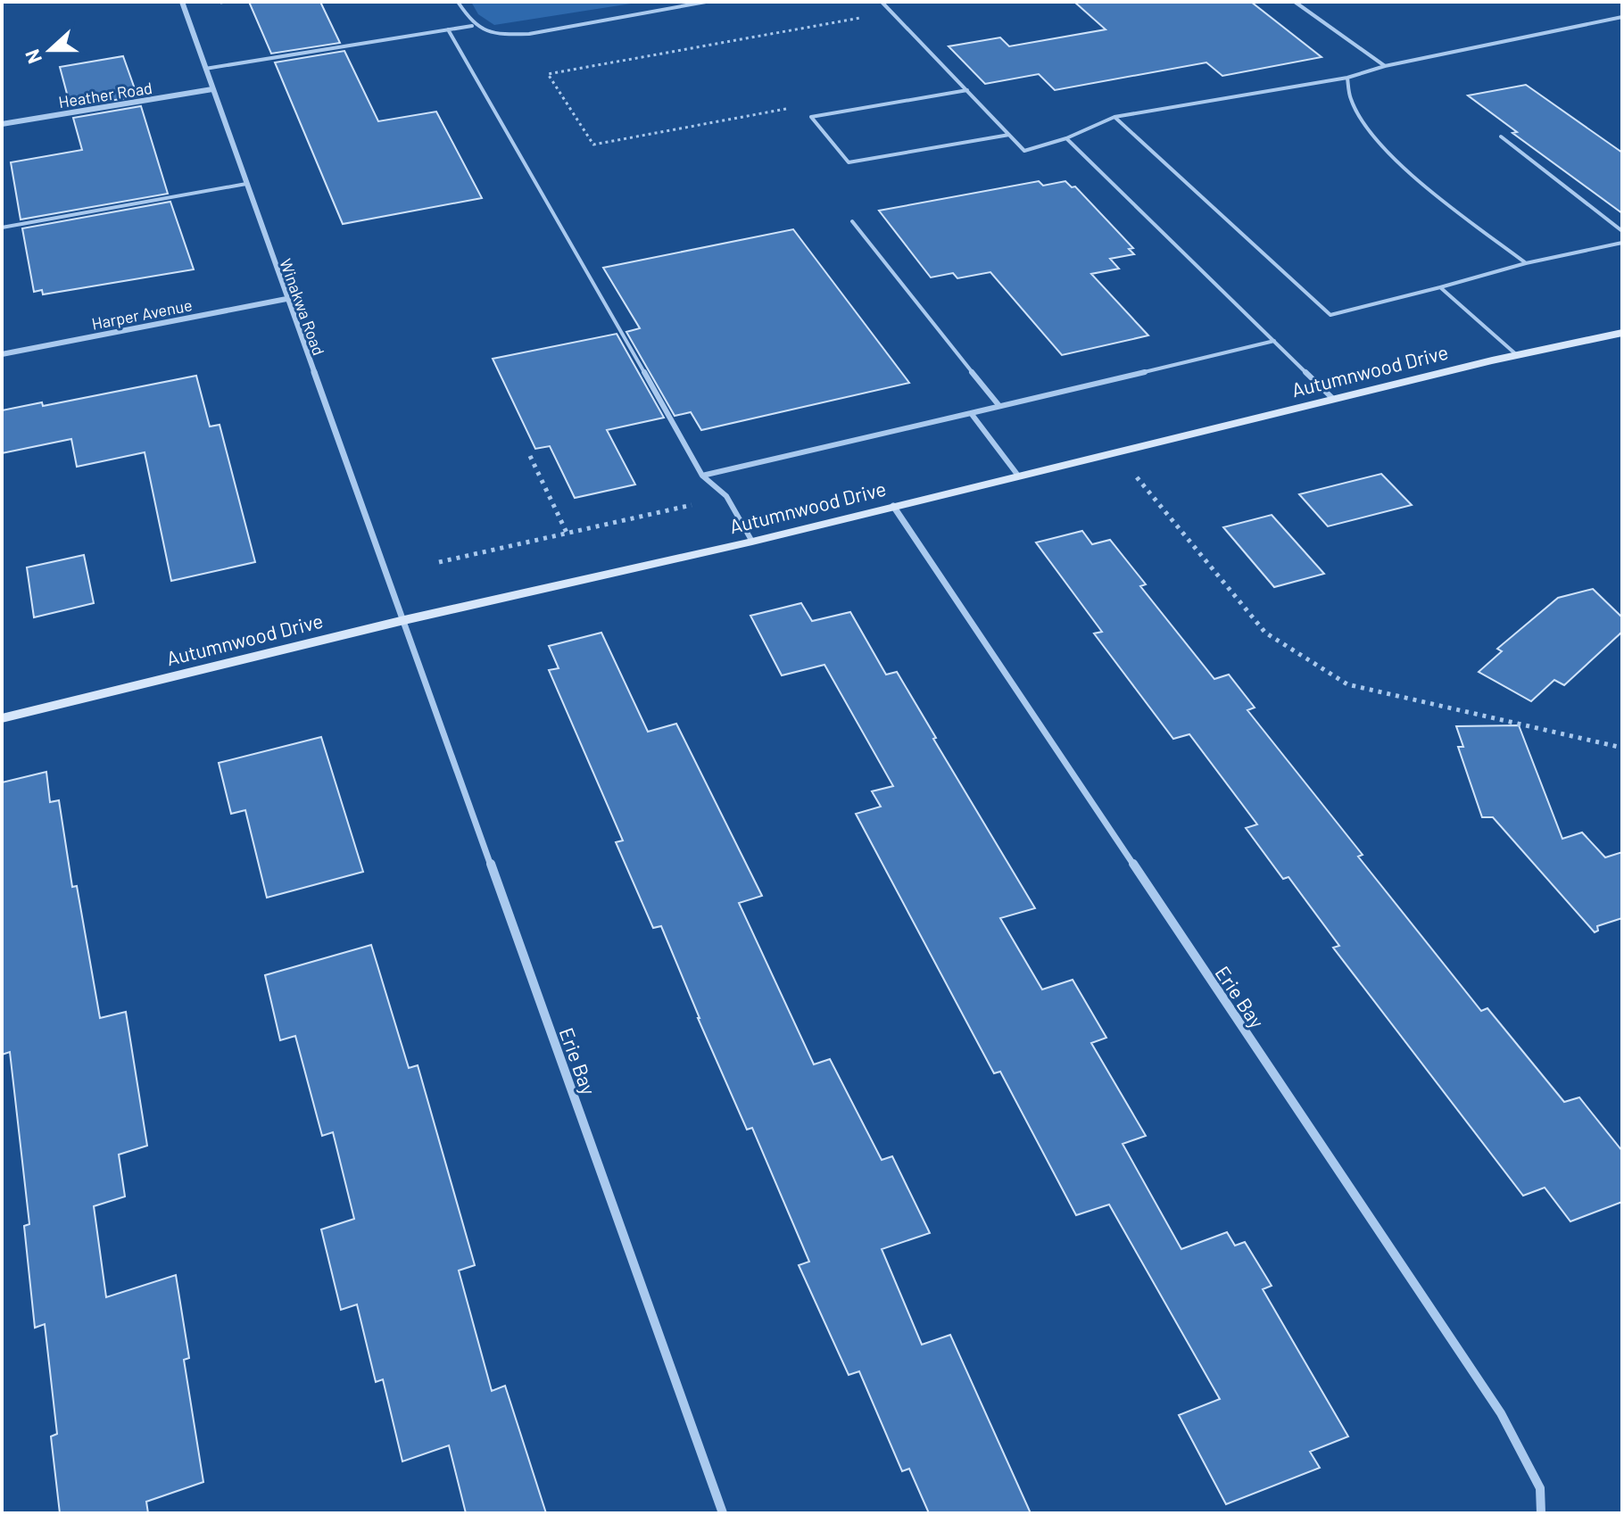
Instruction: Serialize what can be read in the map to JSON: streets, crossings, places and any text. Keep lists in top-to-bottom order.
{
  "streets": {
    "street": [
      "Heather Road",
      "Winakwa Road",
      "Harper Avenue",
      "Autumnwood Drive",
      "Erie Bay"
    ]
  },
  "crossings": [
    ["Heather Road", "Winakwa Road"],
    ["Winakwa Road", "Harper Avenue"],
    ["Winakwa Road", "Autumnwood Drive"],
    ["Winakwa Road", "Erie Bay"],
    ["Autumnwood Drive", "Erie Bay"]
  ],
  "north": "left"
}
